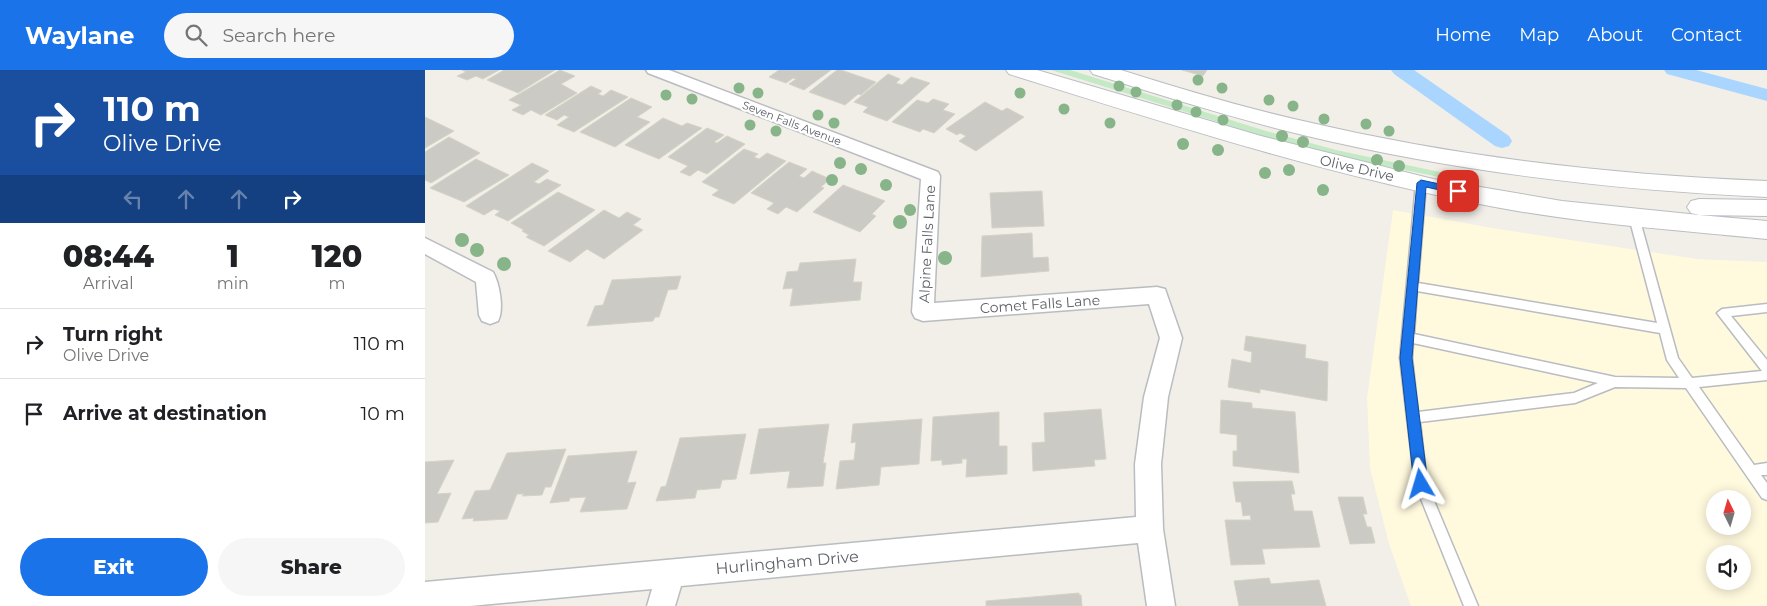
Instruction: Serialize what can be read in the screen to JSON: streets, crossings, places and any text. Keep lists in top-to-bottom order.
{
  "streets": {
    "main road": ["Olive Drive"],
    "street": [
      "Seven Falls Avenue",
      "Alpine Falls Lane",
      "Comet Falls Lane",
      "Hurlingham Drive"
    ]
  },
  "crossings": [
    ["Seven Falls Avenue", "Alpine Falls Lane"],
    ["Alpine Falls Lane", "Comet Falls Lane"],
    ["Comet Falls Lane", "Hurlingham Drive"]
  ],
  "north": "top",
  "page": {
    "header": "Waylane",
    "search": "Search here",
    "nav": [
      "Home",
      "Map",
      "About",
      "Contact"
    ],
    "turn": ["110 m", "Olive Drive"],
    "eta": [
      "08:44",
      "Arrival",
      "1",
      "min",
      "120",
      "m"
    ],
    "list": [
      {
        "name": "Turn right",
        "note": "Olive Drive",
        "value": "110 m"
      },
      {
        "name": "Arrive at destination",
        "value": "10 m"
      }
    ],
    "buttons": ["Exit", "Share"]
  }
}
